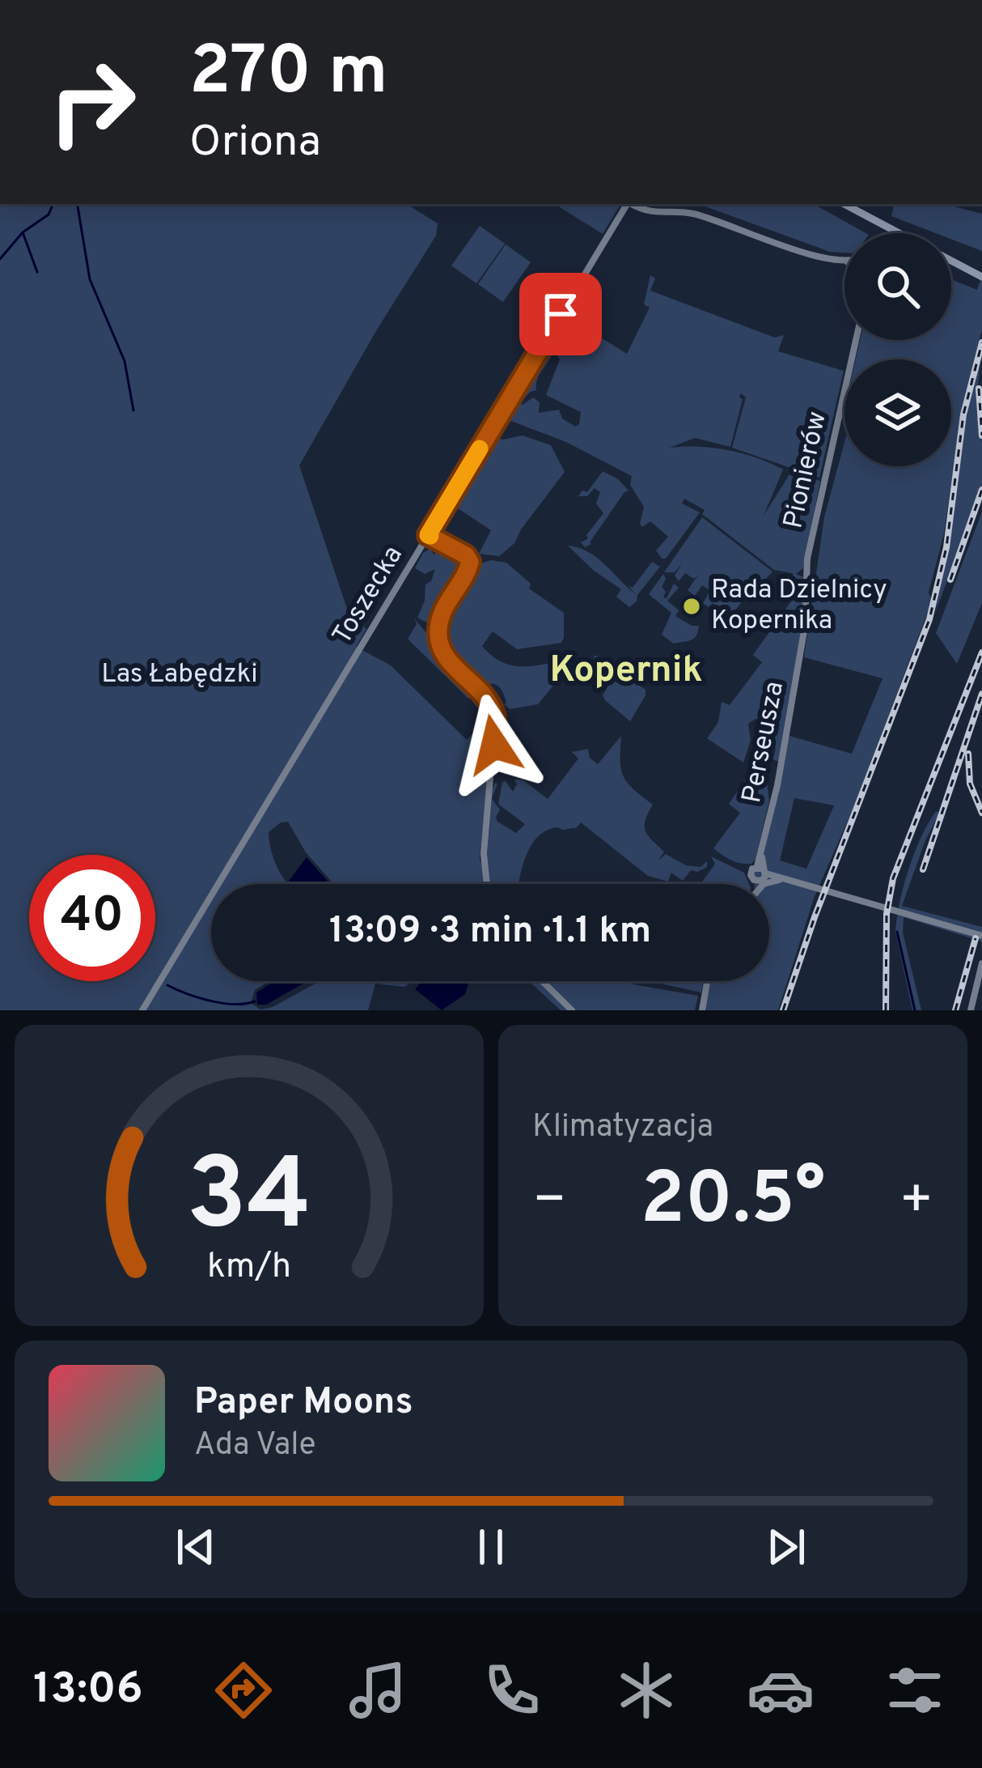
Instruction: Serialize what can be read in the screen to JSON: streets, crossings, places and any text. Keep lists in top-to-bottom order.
{
  "streets": {
    "street": ["Pionierów", "Toszecka", "Perseusza"]
  },
  "crossings": [
    ["Pionierów", "Perseusza"]
  ],
  "districts": ["Kopernik"],
  "parks": ["Las Łabędzki"],
  "places": ["Rada Dzielnicy Kopernika"],
  "page": {
    "turn": ["270 m", "Oriona"],
    "limit": "40",
    "trip": "13:09 · 3 min · 1.1 km",
    "tile": "Klimatyzacja",
    "heat": ["−", "20.5°", "+"],
    "song": ["Paper Moons", "Ada Vale"],
    "tabs": "13:06",
    "gauge": ["34", "km/h"]
  }
}
